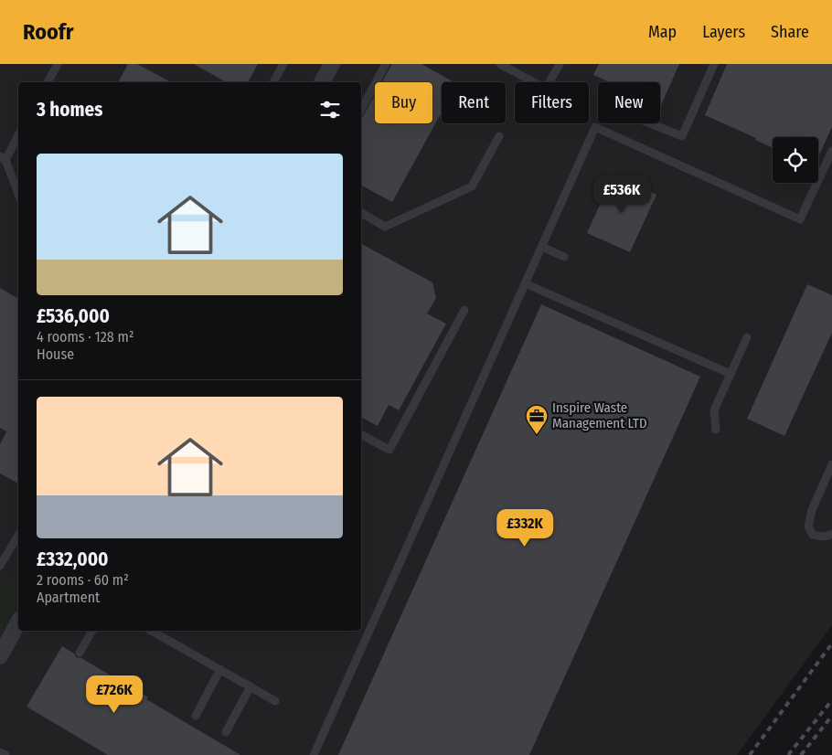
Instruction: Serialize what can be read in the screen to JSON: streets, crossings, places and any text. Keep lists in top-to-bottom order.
{
  "places": {
    "office": ["Inspire Waste Management LTD"]
  },
  "page": {
    "header": "Roofr",
    "nav": ["Map", "Layers", "Share"],
    "chip": [
      "Buy",
      "Rent",
      "Filters",
      "New"
    ],
    "heading": "3 homes",
    "list": [
      {
        "name": "£536,000",
        "note": "4 rooms · 128 m² · House"
      },
      {
        "name": "£332,000",
        "note": "2 rooms · 60 m² · Apartment"
      }
    ],
    "price": ["£536K", "£332K", "£726K"]
  }
}
